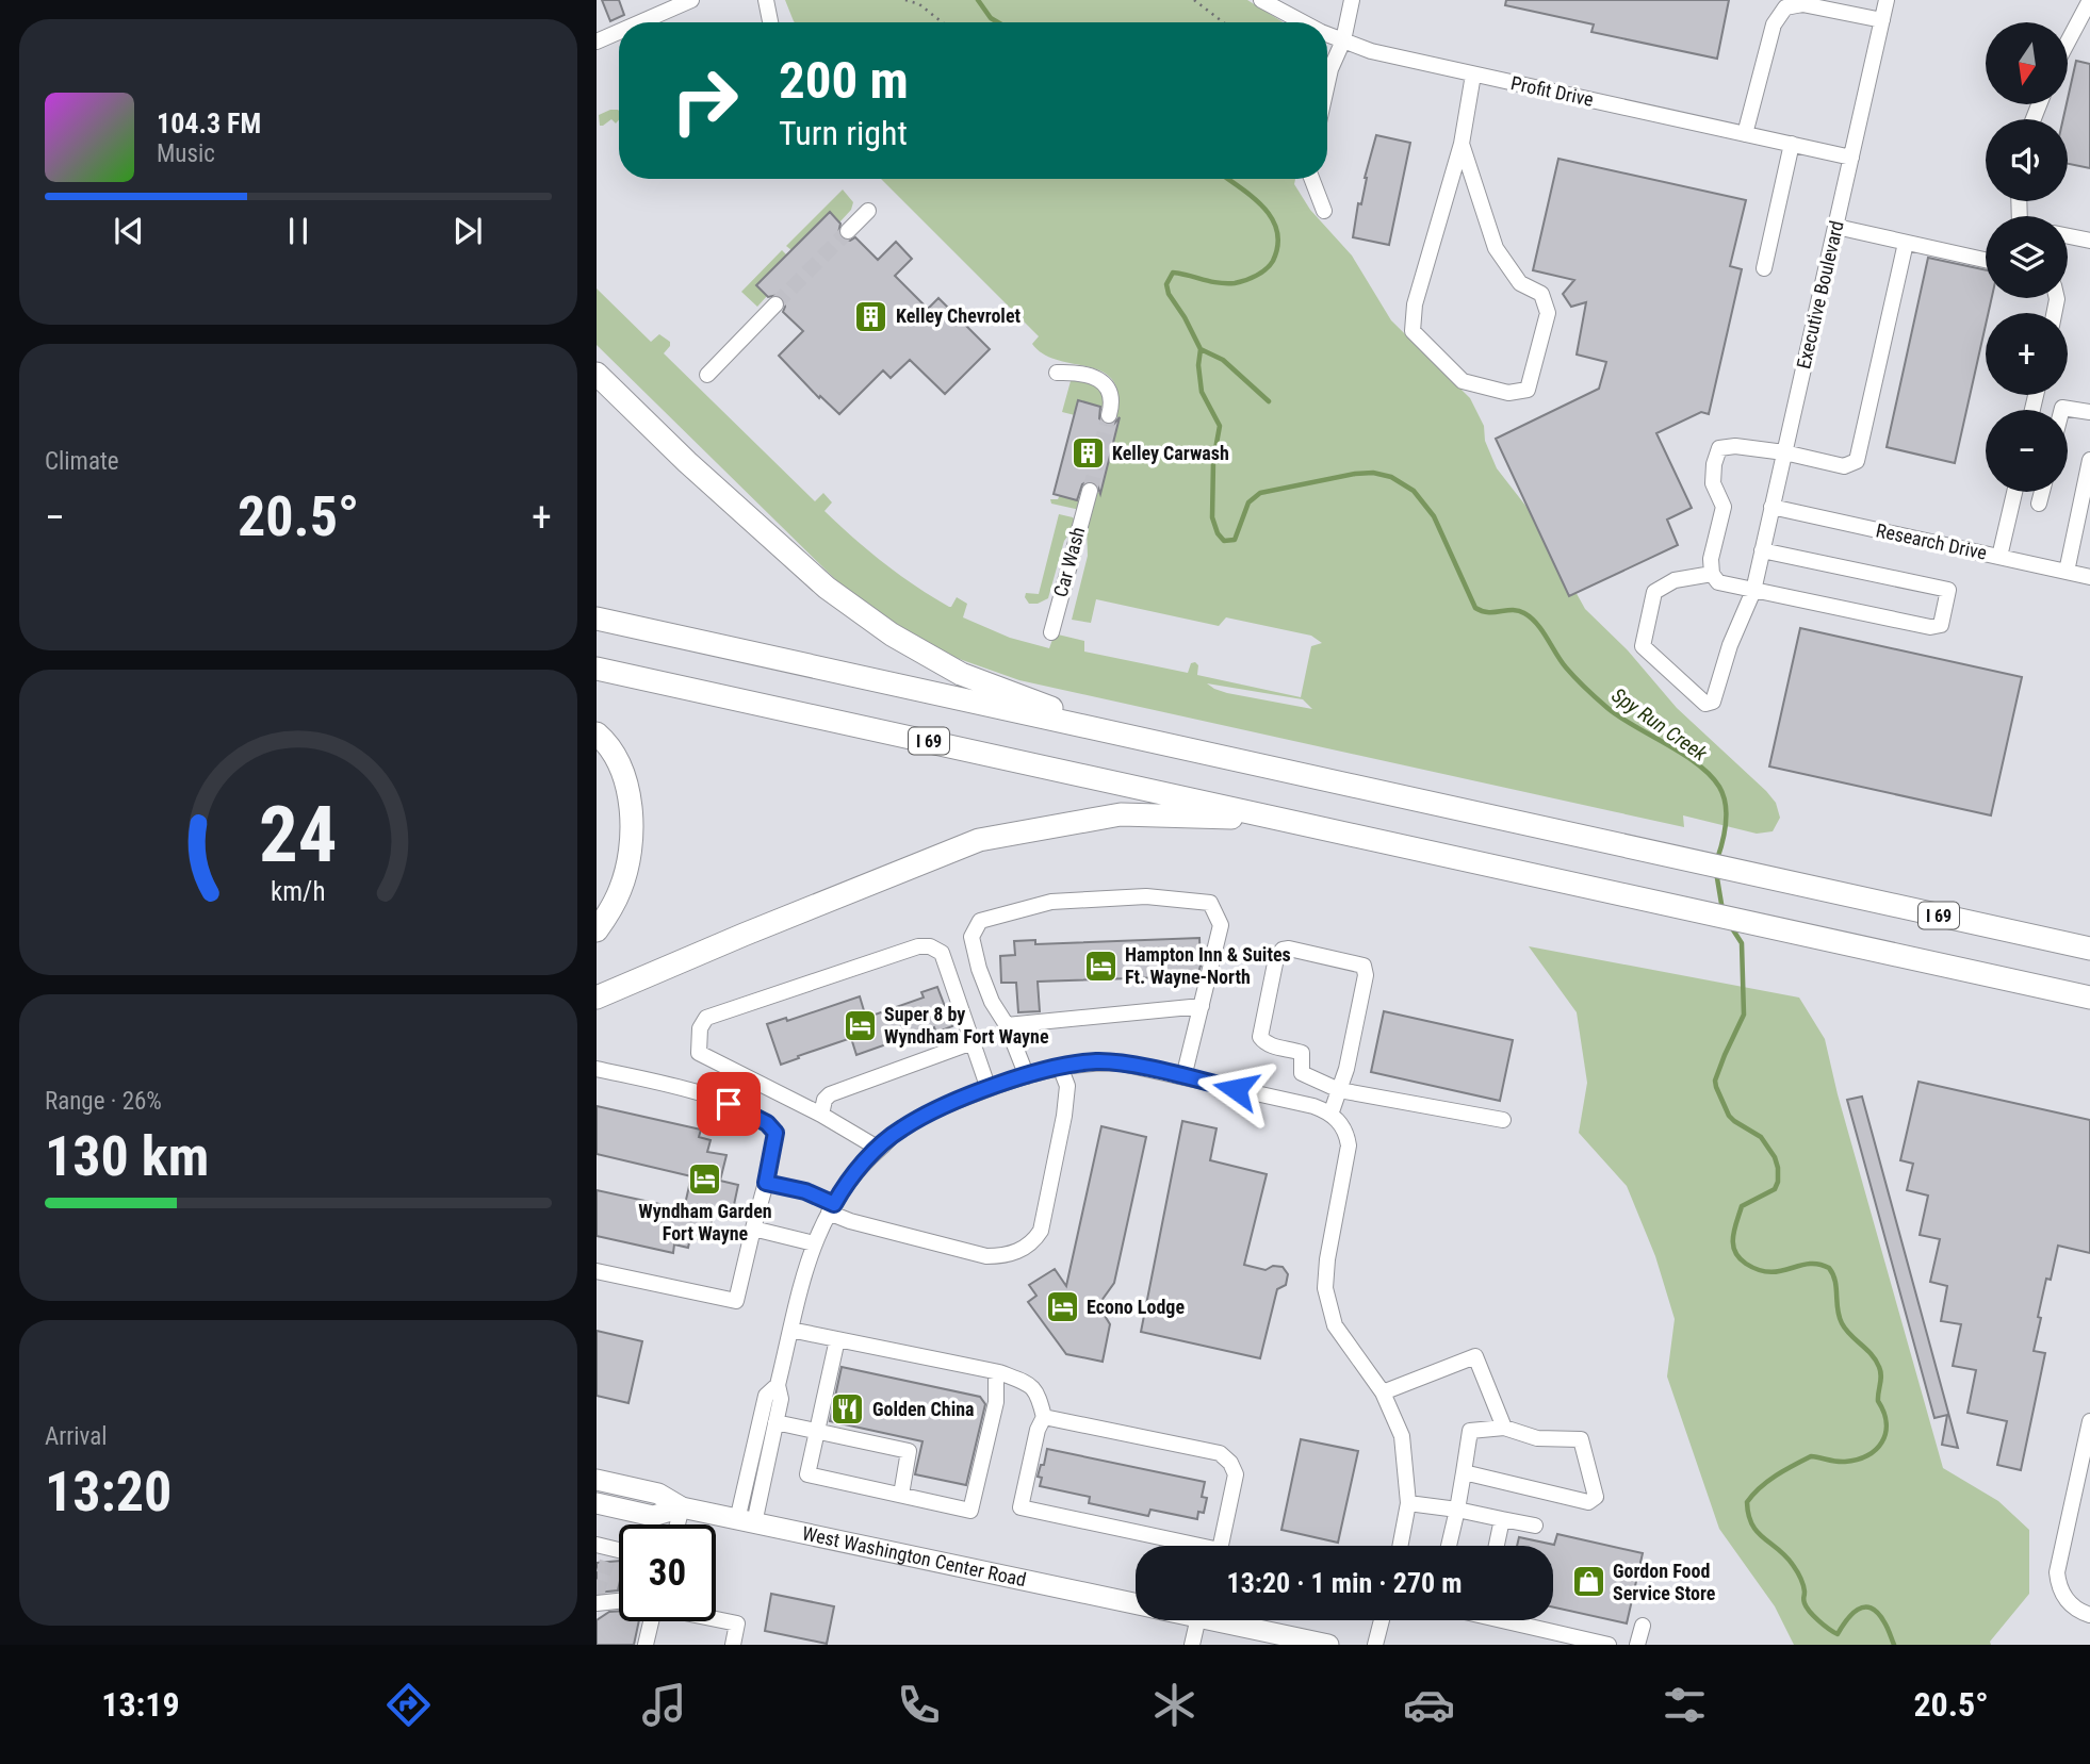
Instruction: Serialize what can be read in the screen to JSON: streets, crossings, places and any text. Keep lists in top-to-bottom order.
{
  "streets": {
    "highway": ["I 69"],
    "main road": ["West Washington Center Road"],
    "street": [
      "Profit Drive",
      "Executive Boulevard",
      "Research Drive",
      "Car Wash"
    ]
  },
  "crossings": [
    ["Profit Drive", "Executive Boulevard"],
    ["Executive Boulevard", "Research Drive"]
  ],
  "water": ["Spy Run Creek"],
  "places": {
    "building": ["Kelley Chevrolet", "Kelley Carwash"],
    "hotel": [
      "Hampton Inn & Suites Ft. Wayne-North",
      "Super 8 by Wyndham Fort Wayne",
      "Wyndham Garden Fort Wayne",
      "Econo Lodge"
    ],
    "restaurant": ["Golden China"],
    "shop": ["Gordon Food Service Store"]
  },
  "north": "bottom",
  "page": {
    "map_buttons": ["+", "−"],
    "turn": ["200 m", "Turn right"],
    "song": ["104.3 FM", "Music"],
    "tile": [
      "Climate",
      ["Range · 26%", "130 km"],
      ["Arrival", "13:20"]
    ],
    "heat": ["−", "20.5°", "+"],
    "limit": "30",
    "trip": "13:20 · 1 min · 270 m",
    "tabs": ["13:19", "20.5°"],
    "gauge": ["24", "km/h"]
  }
}
